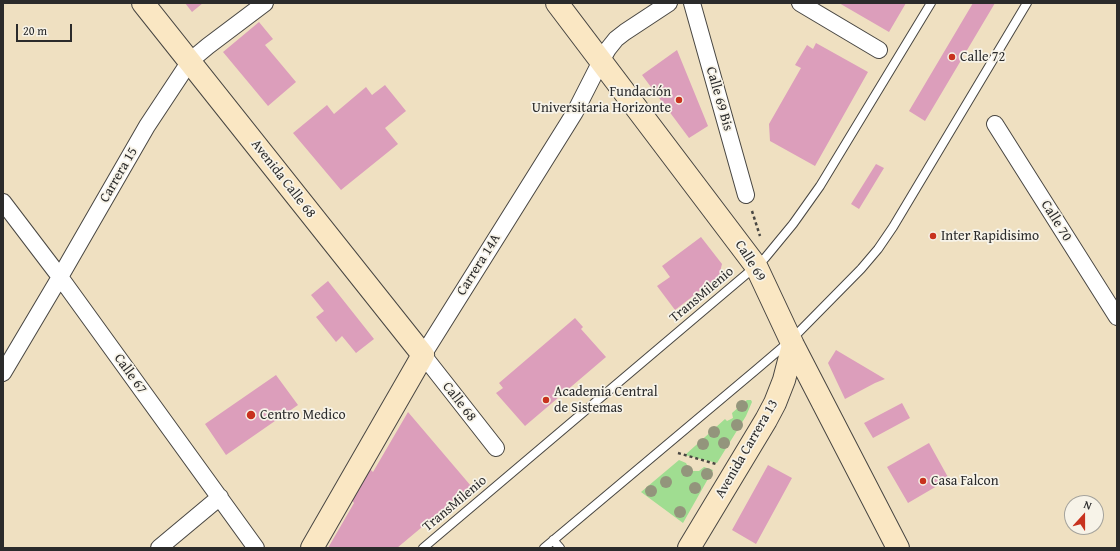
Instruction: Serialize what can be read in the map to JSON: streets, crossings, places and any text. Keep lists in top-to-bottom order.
{
  "streets": {
    "street": [
      "Calle 69 Bis",
      "Carrera 15",
      "Avenida Calle 68",
      "Calle 70",
      "Calle 69",
      "Carrera 14A",
      "Calle 67",
      "Calle 68",
      "Avenida Carrera 13"
    ],
    "lane": ["TransMilenio"]
  },
  "crossings": [
    ["Carrera 15", "Avenida Calle 68"],
    ["Carrera 15", "Calle 67"],
    ["Avenida Calle 68", "Carrera 14A"],
    ["Avenida Calle 68", "Calle 68"],
    ["Calle 69", "Carrera 14A"],
    ["Calle 69", "TransMilenio"],
    ["Calle 69", "Avenida Carrera 13"],
    ["Carrera 14A", "Calle 68"]
  ],
  "places": [
    "Calle 72",
    "Fundación Universitaria Horizonte",
    "Inter Rapidisimo",
    "Academia Central de Sistemas",
    "Centro Medico",
    "Casa Falcon"
  ],
  "scale_bar": "20 m",
  "north": "top"
}
